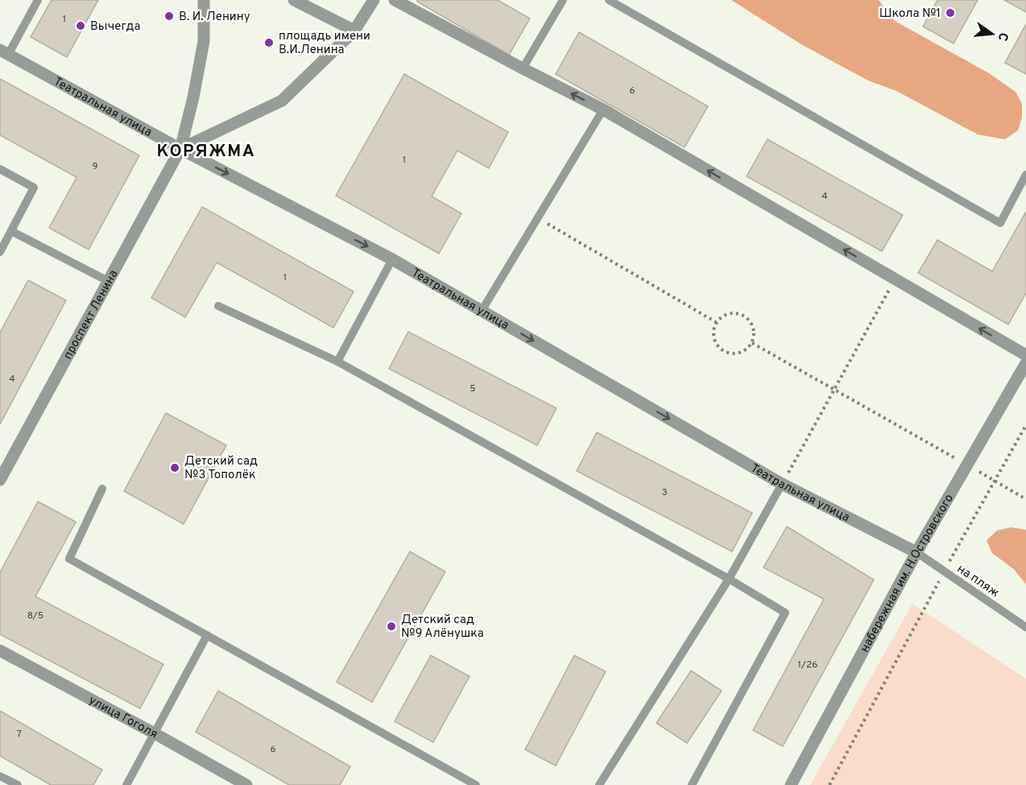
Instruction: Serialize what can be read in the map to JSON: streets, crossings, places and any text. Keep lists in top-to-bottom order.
{
  "streets": {
    "street": [
      "Театральная улица",
      "проспект Ленина",
      "набережная им. Н.Островского",
      "улица Гоголя"
    ],
    "lane": ["на пляж"]
  },
  "crossings": [
    ["Театральная улица", "проспект Ленина"],
    ["Театральная улица", "набережная им. Н.Островского"],
    ["Театральная улица", "на пляж"],
    ["набережная им. Н.Островского", "на пляж"]
  ],
  "one_way": ["Театральная улица"],
  "districts": ["КОРЯЖМА"],
  "places": [
    "Школа №1",
    "В. И. Ленину",
    "Вычегда",
    "площадь имени В.И.Ленина",
    "Детский сад №3 Тополёк",
    "Детский сад №9 Алёнушка"
  ],
  "house_numbers": [
    "1",
    "6",
    "1",
    "9",
    "4",
    "1",
    "4",
    "5",
    "3",
    "8/5",
    "1/26",
    "7",
    "6"
  ],
  "north": "right"
}
